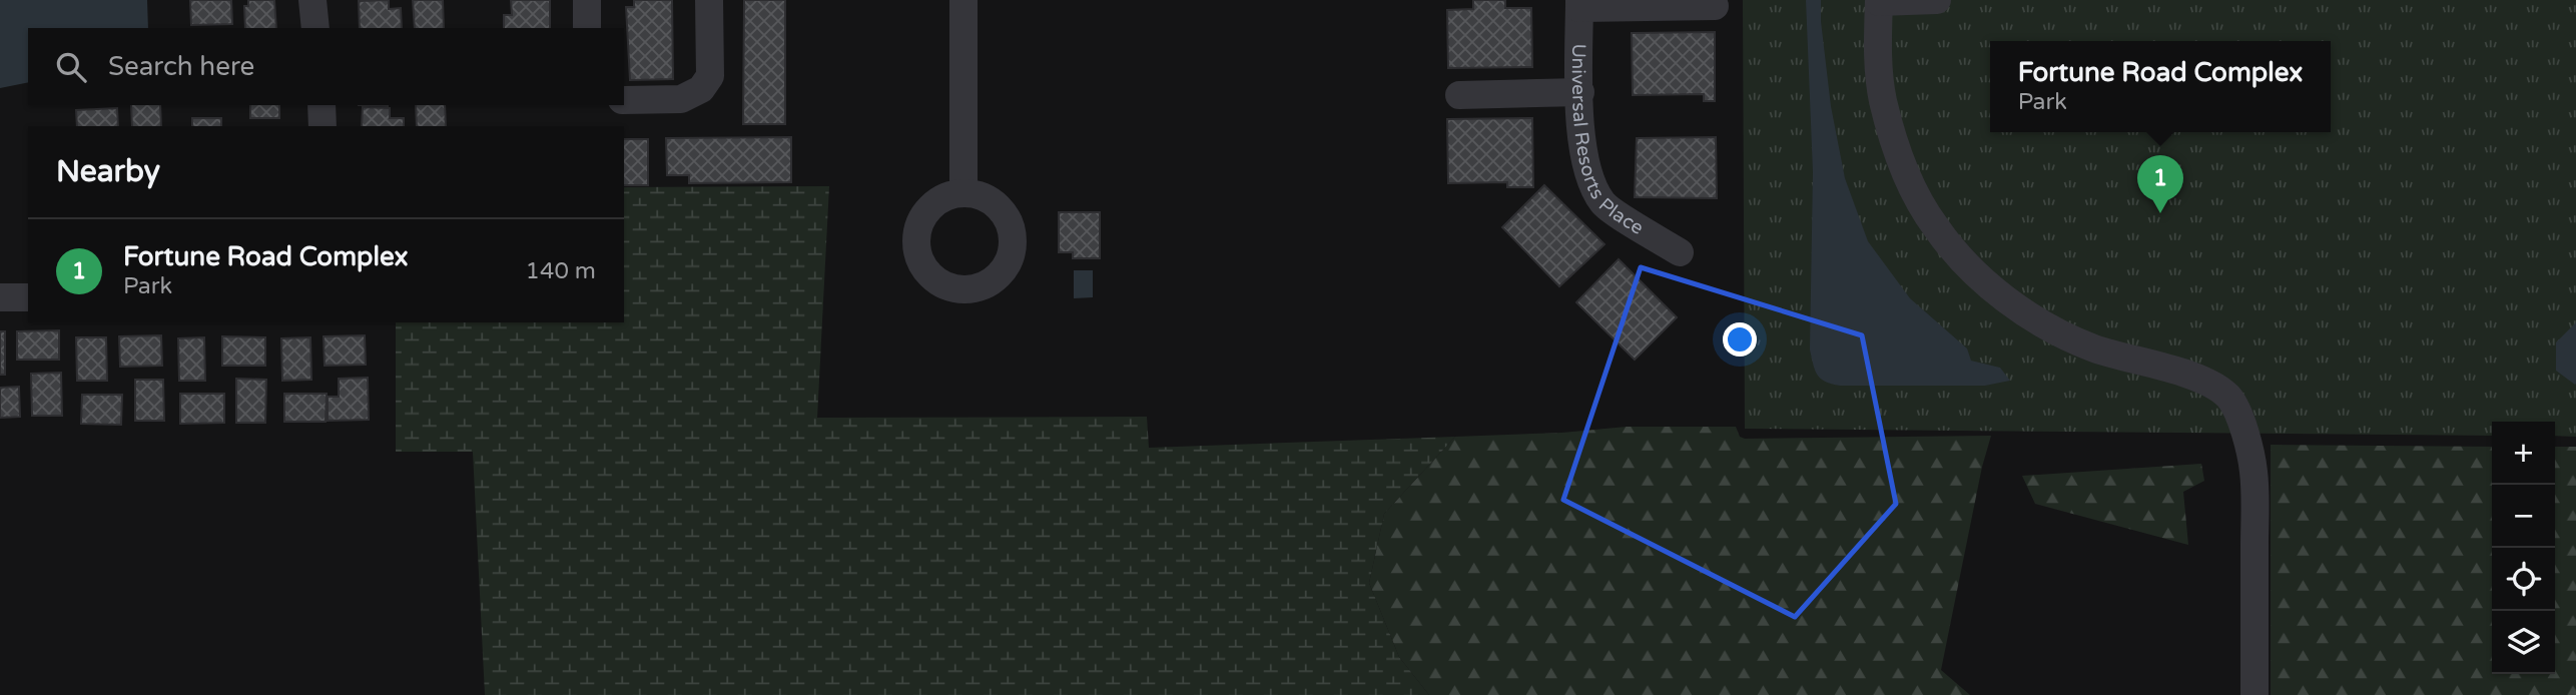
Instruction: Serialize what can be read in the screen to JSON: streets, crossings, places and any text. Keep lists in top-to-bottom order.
{
  "streets": {
    "street": ["Universal Resorts Place"]
  },
  "page": {
    "search": "Search here",
    "popup": ["Fortune Road Complex", "Park"],
    "heading": "Nearby",
    "pins": "1",
    "list": [
      {
        "mark": "1",
        "name": "Fortune Road Complex",
        "note": "Park",
        "value": "140 m"
      }
    ],
    "map_buttons": ["+", "−"]
  }
}
